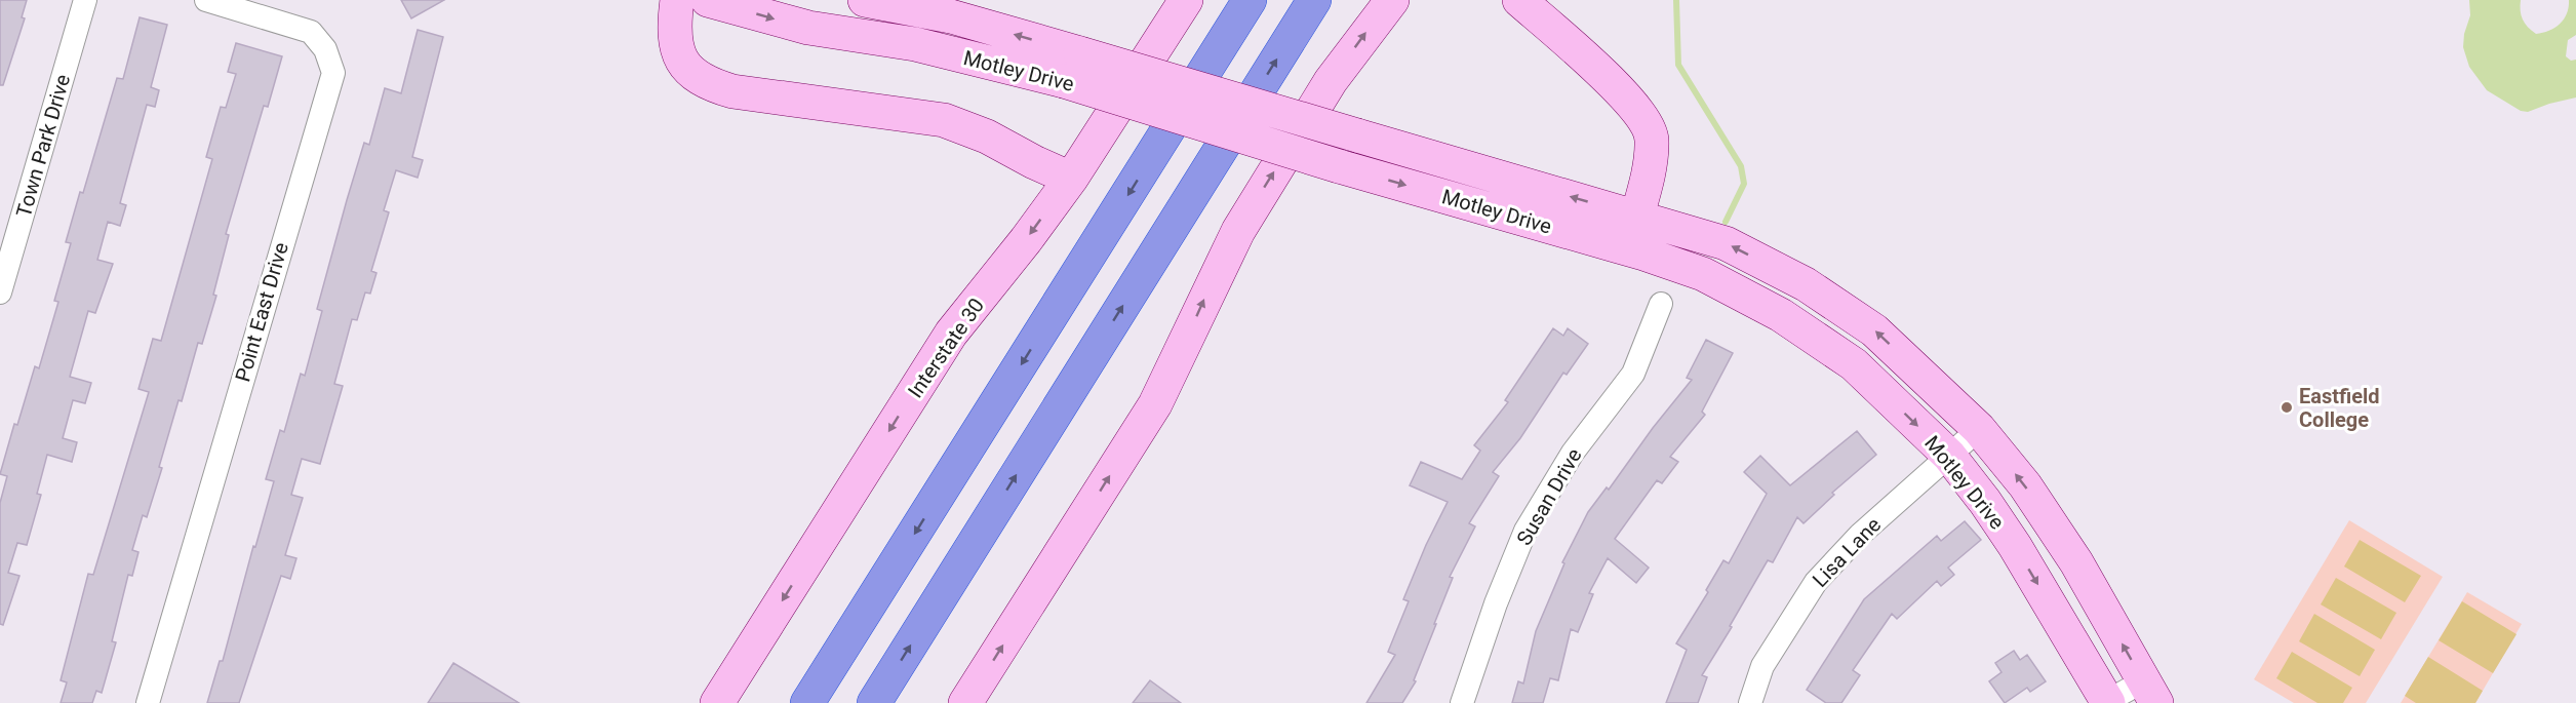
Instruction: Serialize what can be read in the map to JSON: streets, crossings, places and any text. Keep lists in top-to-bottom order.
{
  "streets": {
    "main road": ["Motley Drive", "Interstate 30"],
    "street": [
      "Town Park Drive",
      "Point East Drive",
      "Susan Drive",
      "Lisa Lane"
    ]
  },
  "crossings": [
    ["Motley Drive", "Lisa Lane"]
  ],
  "places": ["Eastfield College"]
}
